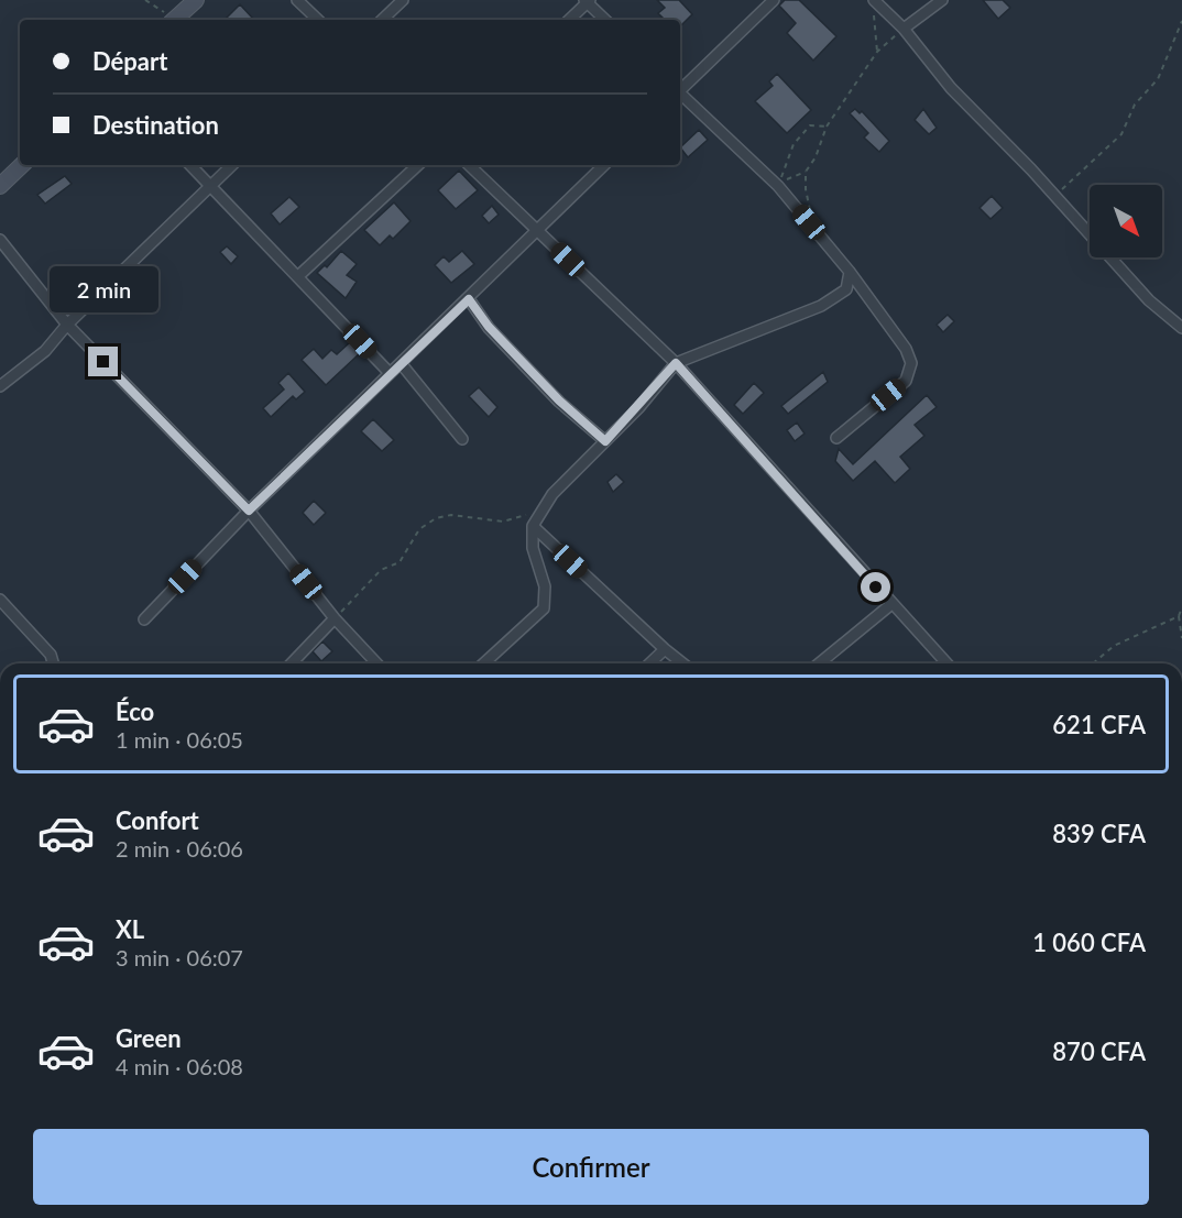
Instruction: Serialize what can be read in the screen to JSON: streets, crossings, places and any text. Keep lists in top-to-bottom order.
{
  "north": "bottom right",
  "page": {
    "banner": ["Départ", "Destination"],
    "bubble": "2 min",
    "list": [
      {
        "name": "Éco",
        "note": "1 min · 06:05",
        "value": "621 CFA"
      },
      {
        "name": "Confort",
        "note": "2 min · 06:06",
        "value": "839 CFA"
      },
      {
        "name": "XL",
        "note": "3 min · 06:07",
        "value": "1 060 CFA"
      },
      {
        "name": "Green",
        "note": "4 min · 06:08",
        "value": "870 CFA"
      }
    ],
    "buttons": "Confirmer"
  }
}
